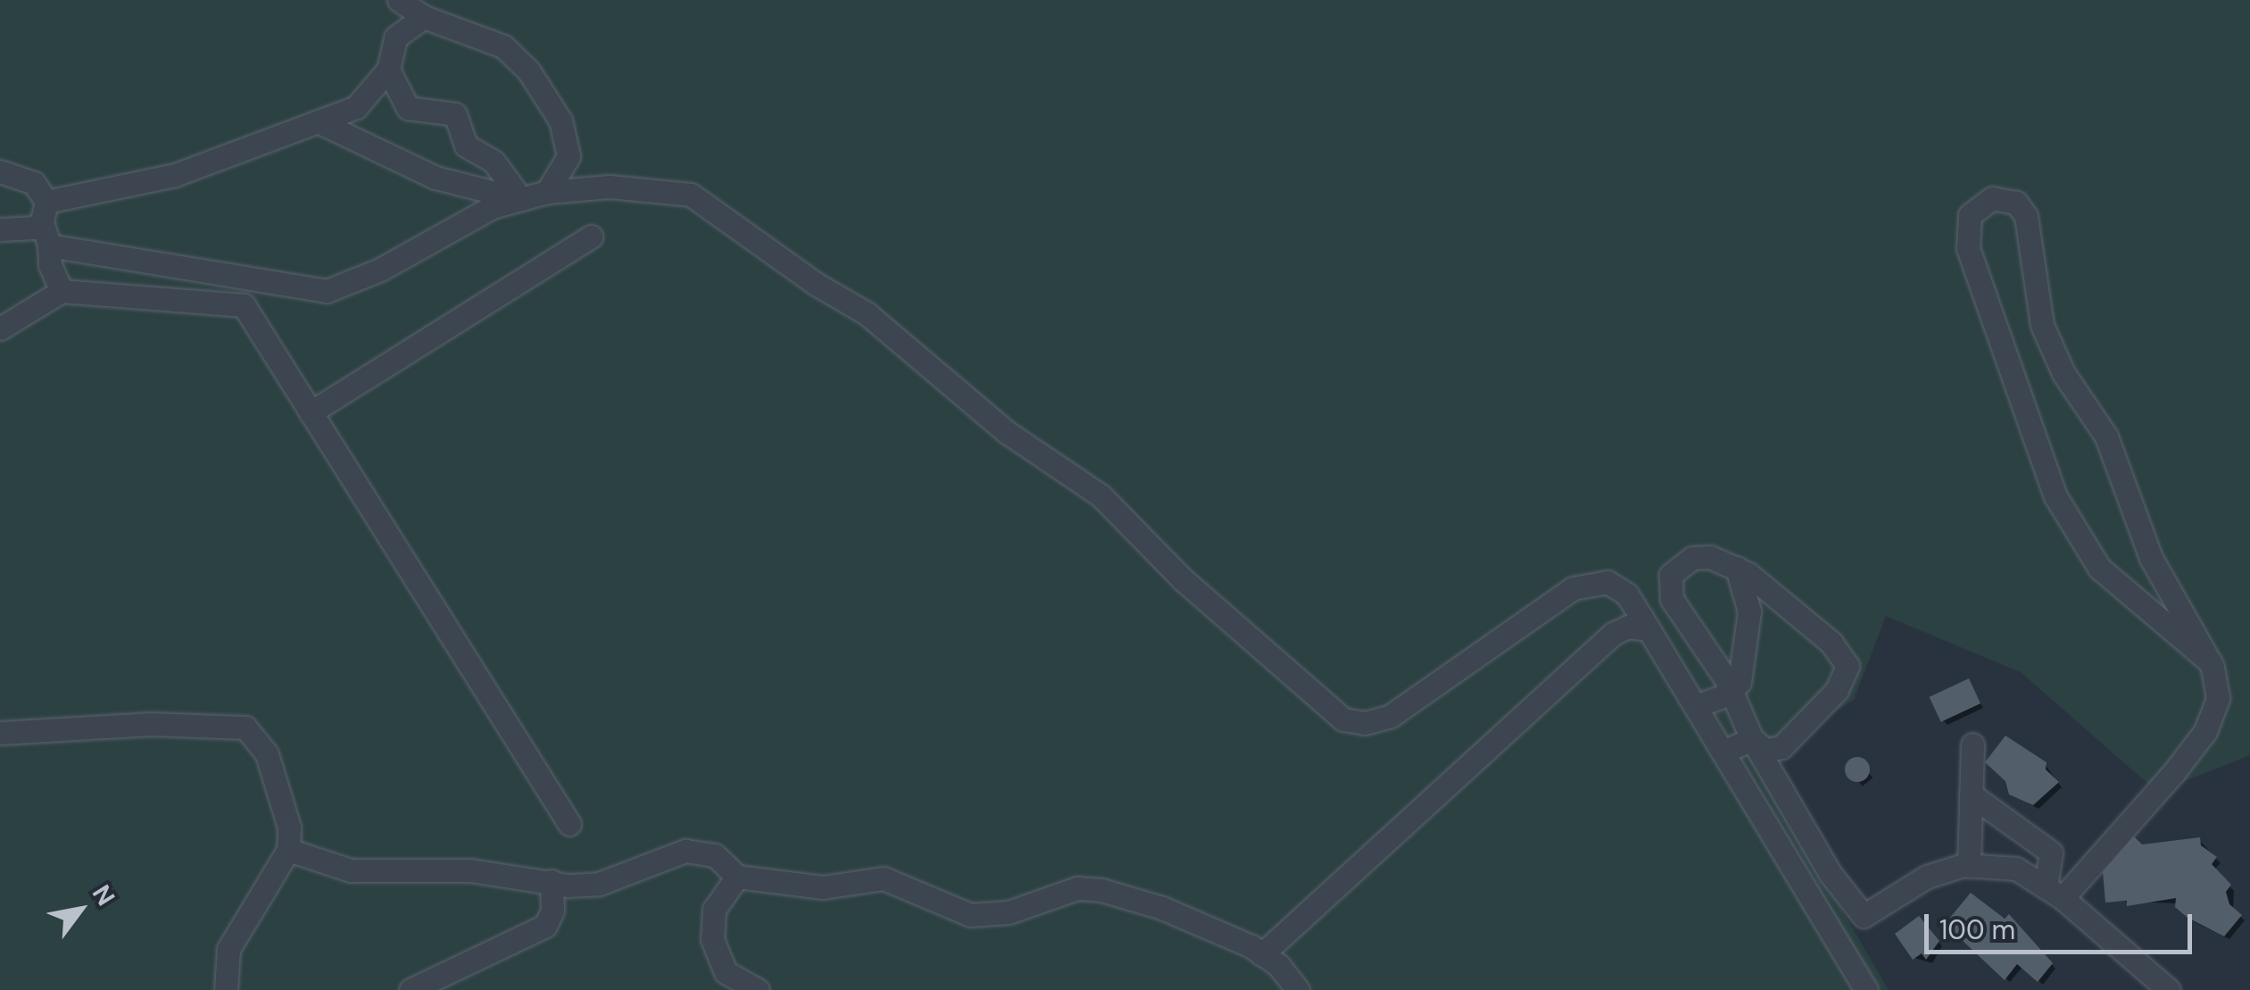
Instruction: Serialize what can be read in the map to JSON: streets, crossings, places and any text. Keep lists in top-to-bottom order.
{
  "scale_bar": "100 m",
  "north": "top right"
}
